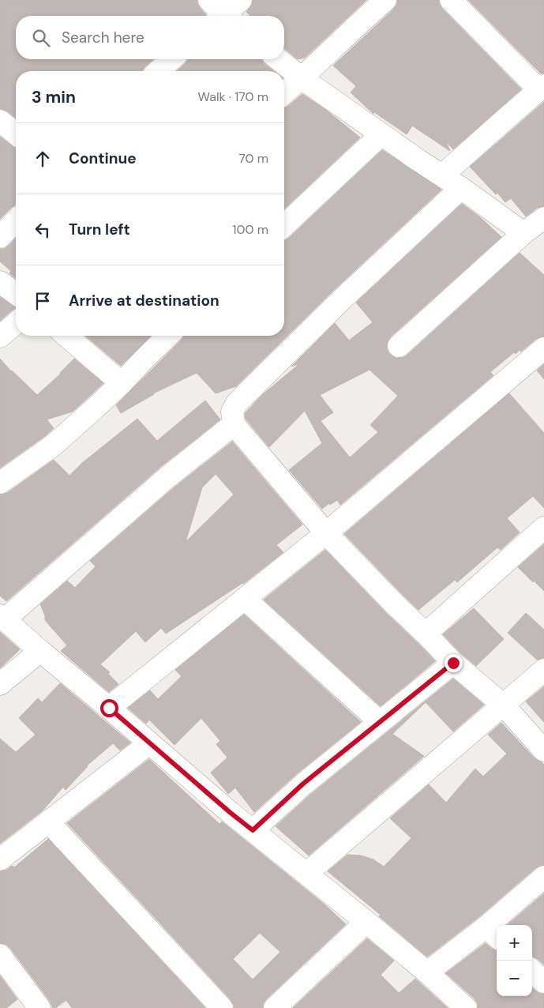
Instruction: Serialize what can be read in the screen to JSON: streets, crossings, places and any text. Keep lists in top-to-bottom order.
{
  "page": {
    "search": "Search here",
    "heading": ["3 min", "Walk · 170 m"],
    "list": [
      ["Continue", "70 m"],
      ["Turn left", "100 m"],
      "Arrive at destination"
    ],
    "map_buttons": ["+", "−"]
  }
}
